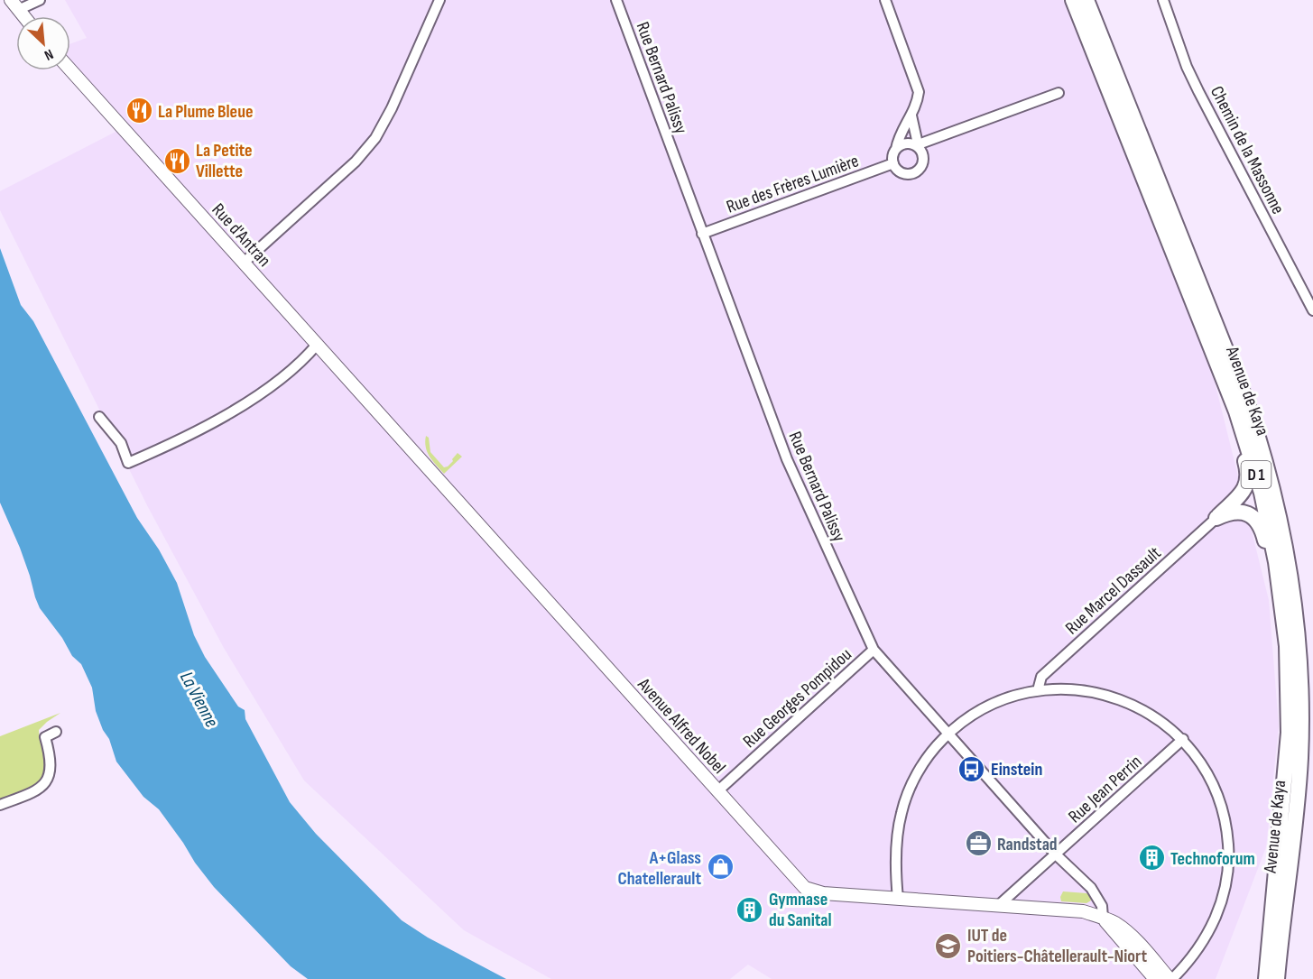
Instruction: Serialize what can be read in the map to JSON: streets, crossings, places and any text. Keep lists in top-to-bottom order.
{
  "streets": {
    "main road": ["Avenue de Kaya", "D 1"],
    "street": [
      "Rue Bernard Palissy",
      "Chemin de la Massonne",
      "Rue des Frères Lumière",
      "Rue d'Antran",
      "Rue Marcel Dassault",
      "Rue Georges Pompidou",
      "Avenue Alfred Nobel",
      "Rue Jean Perrin"
    ]
  },
  "crossings": [
    ["Rue Bernard Palissy", "Rue des Frères Lumière"],
    ["Rue Bernard Palissy", "Rue Georges Pompidou"],
    ["Rue Bernard Palissy", "Avenue Alfred Nobel"],
    ["Rue Bernard Palissy", "Rue Jean Perrin"],
    ["Rue d'Antran", "Avenue Alfred Nobel"],
    ["Rue Georges Pompidou", "Avenue Alfred Nobel"],
    ["Avenue Alfred Nobel", "Rue Jean Perrin"]
  ],
  "water": ["La Vienne"],
  "places": {
    "restaurant": ["La Plume Bleue", "La Petite Villette"],
    "bus stop": ["Einstein"],
    "office": ["Randstad"],
    "building": ["Technoforum", "Gymnase du Sanital"],
    "shop": ["A+Glass Chatellerault"],
    "school or university": ["IUT de Poitiers-Châtellerault-Niort"]
  },
  "north": "bottom right"
}
